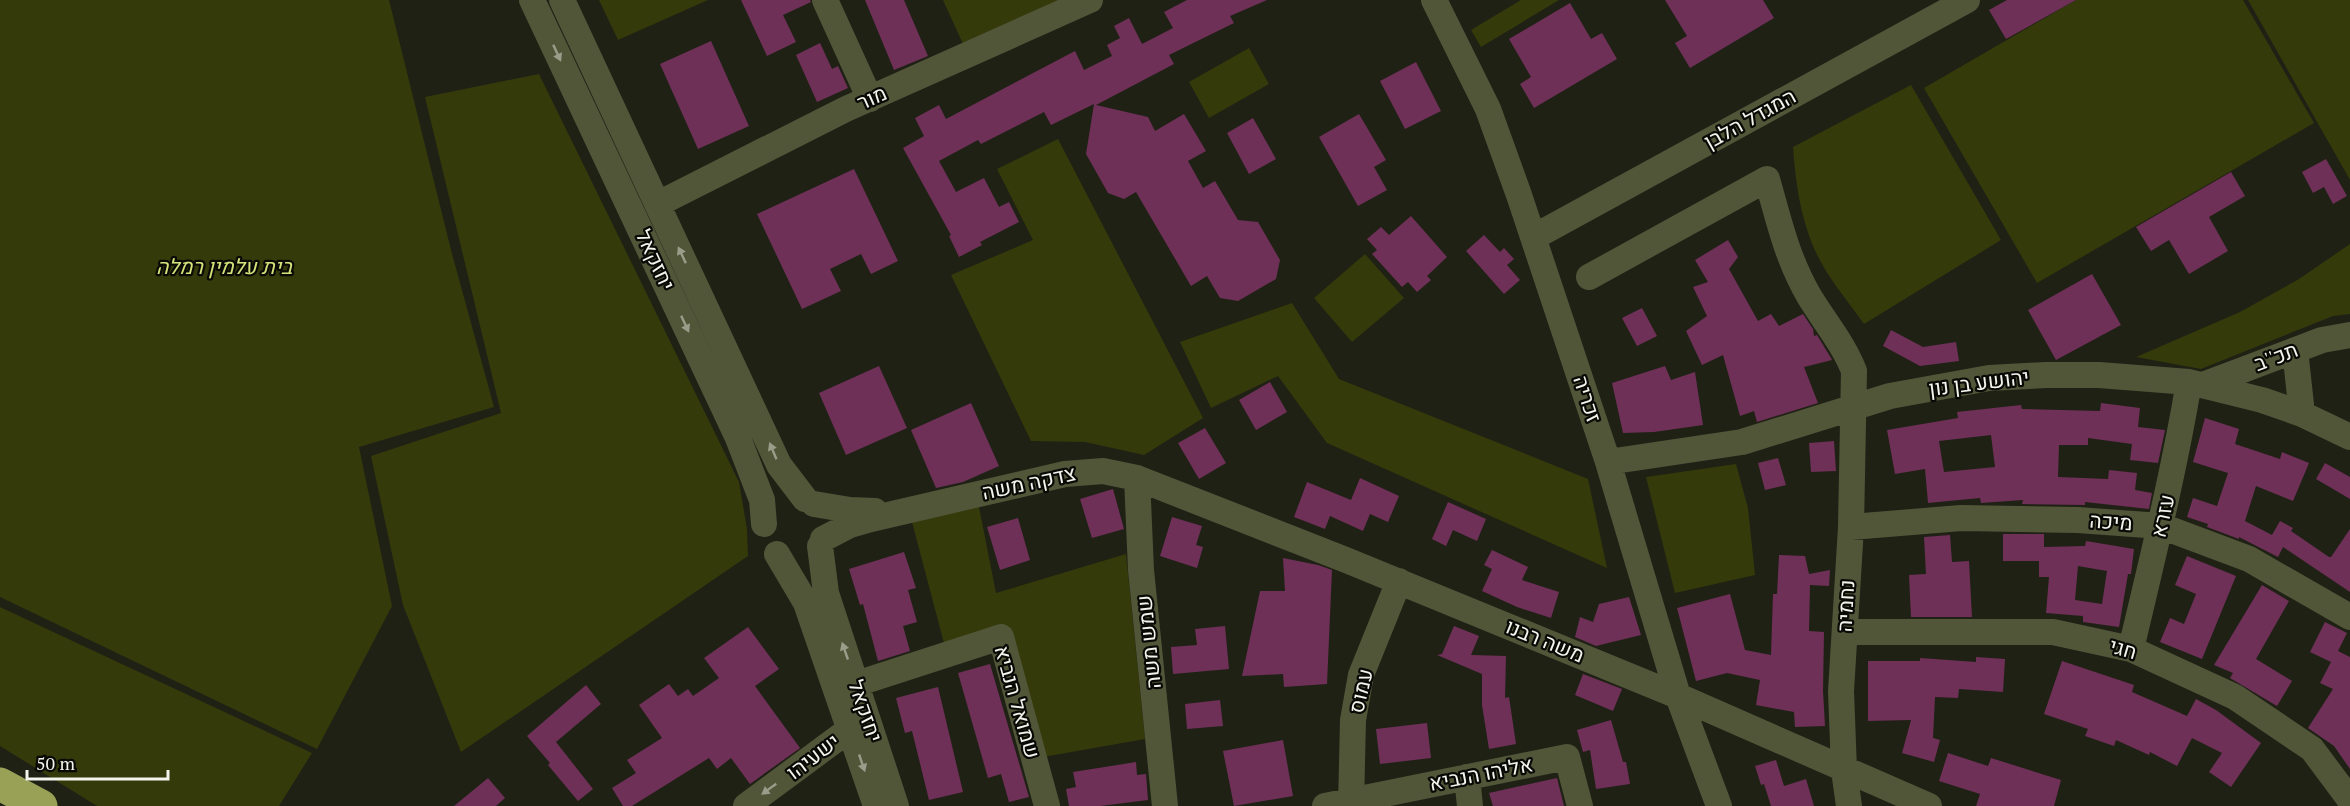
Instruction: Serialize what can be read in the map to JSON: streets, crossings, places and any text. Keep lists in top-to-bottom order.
{
  "streets": {
    "street": [
      "מור",
      "המגדל הלבן",
      "יחזקאל",
      "תכ''ב",
      "יהושע בן נון",
      "זכריה",
      "צדקה משה",
      "עזרא",
      "מיכה",
      "נחמיה",
      "משה רבנו",
      "שמש משה",
      "חגי",
      "עמוס",
      "שמואל הנביא",
      "ישעיהו",
      "אליהו הנביא"
    ]
  },
  "crossings": [
    ["מור", "יחזקאל"],
    ["המגדל הלבן", "זכריה"],
    ["יחזקאל", "צדקה משה"],
    ["יחזקאל", "שמואל הנביא"],
    ["יחזקאל", "ישעיהו"],
    ["תכ''ב", "יהושע בן נון"],
    ["תכ''ב", "עזרא"],
    ["יהושע בן נון", "זכריה"],
    ["יהושע בן נון", "עזרא"],
    ["יהושע בן נון", "נחמיה"],
    ["זכריה", "משה רבנו"],
    ["צדקה משה", "משה רבנו"],
    ["צדקה משה", "שמש משה"],
    ["עזרא", "מיכה"],
    ["עזרא", "חגי"],
    ["מיכה", "נחמיה"],
    ["נחמיה", "משה רבנו"],
    ["נחמיה", "חגי"],
    ["משה רבנו", "שמש משה"],
    ["משה רבנו", "עמוס"],
    ["עמוס", "אליהו הנביא"]
  ],
  "one_way": ["ישעיהו"],
  "parks": ["בית עלמין רמלה"],
  "scale_bar": "50 m"
}
